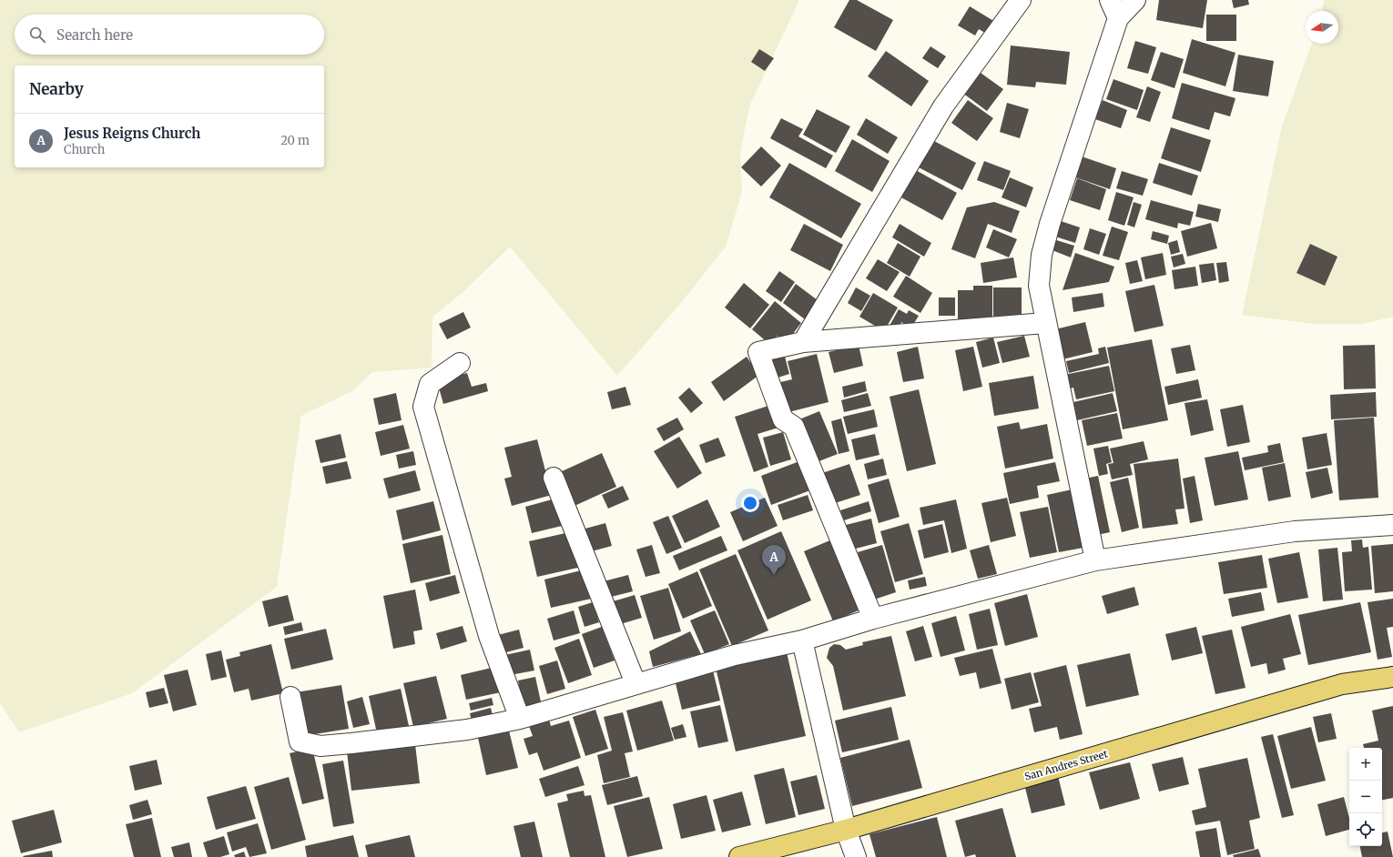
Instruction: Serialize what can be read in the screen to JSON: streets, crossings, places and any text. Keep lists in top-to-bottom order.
{
  "streets": {
    "main road": ["San Andres Street"]
  },
  "north": "left",
  "page": {
    "search": "Search here",
    "heading": "Nearby",
    "list": [
      {
        "mark": "A",
        "name": "Jesus Reigns Church",
        "note": "Church",
        "value": "20 m"
      }
    ],
    "pins": "A",
    "map_buttons": ["+", "−"]
  }
}
